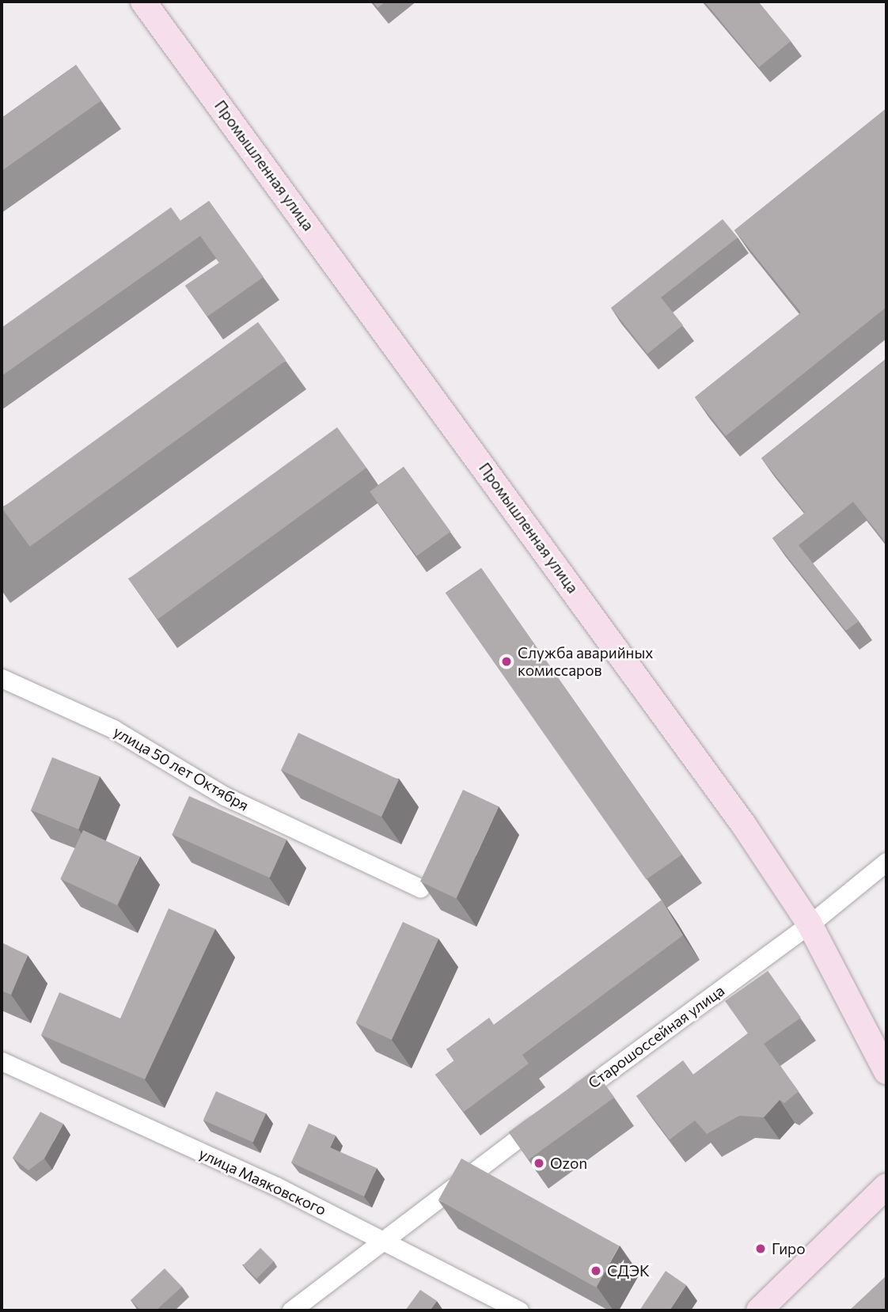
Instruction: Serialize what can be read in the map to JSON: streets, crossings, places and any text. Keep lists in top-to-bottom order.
{
  "streets": {
    "street": [
      "Промышленная улица",
      "улица 50 лет Октября",
      "Старошоссейная улица",
      "улица Маяковского"
    ]
  },
  "crossings": [
    ["Промышленная улица", "Старошоссейная улица"]
  ],
  "places": [
    "Служба аварийных комиссаров",
    "Ozon",
    "Гиро",
    "СДЭК"
  ]
}
